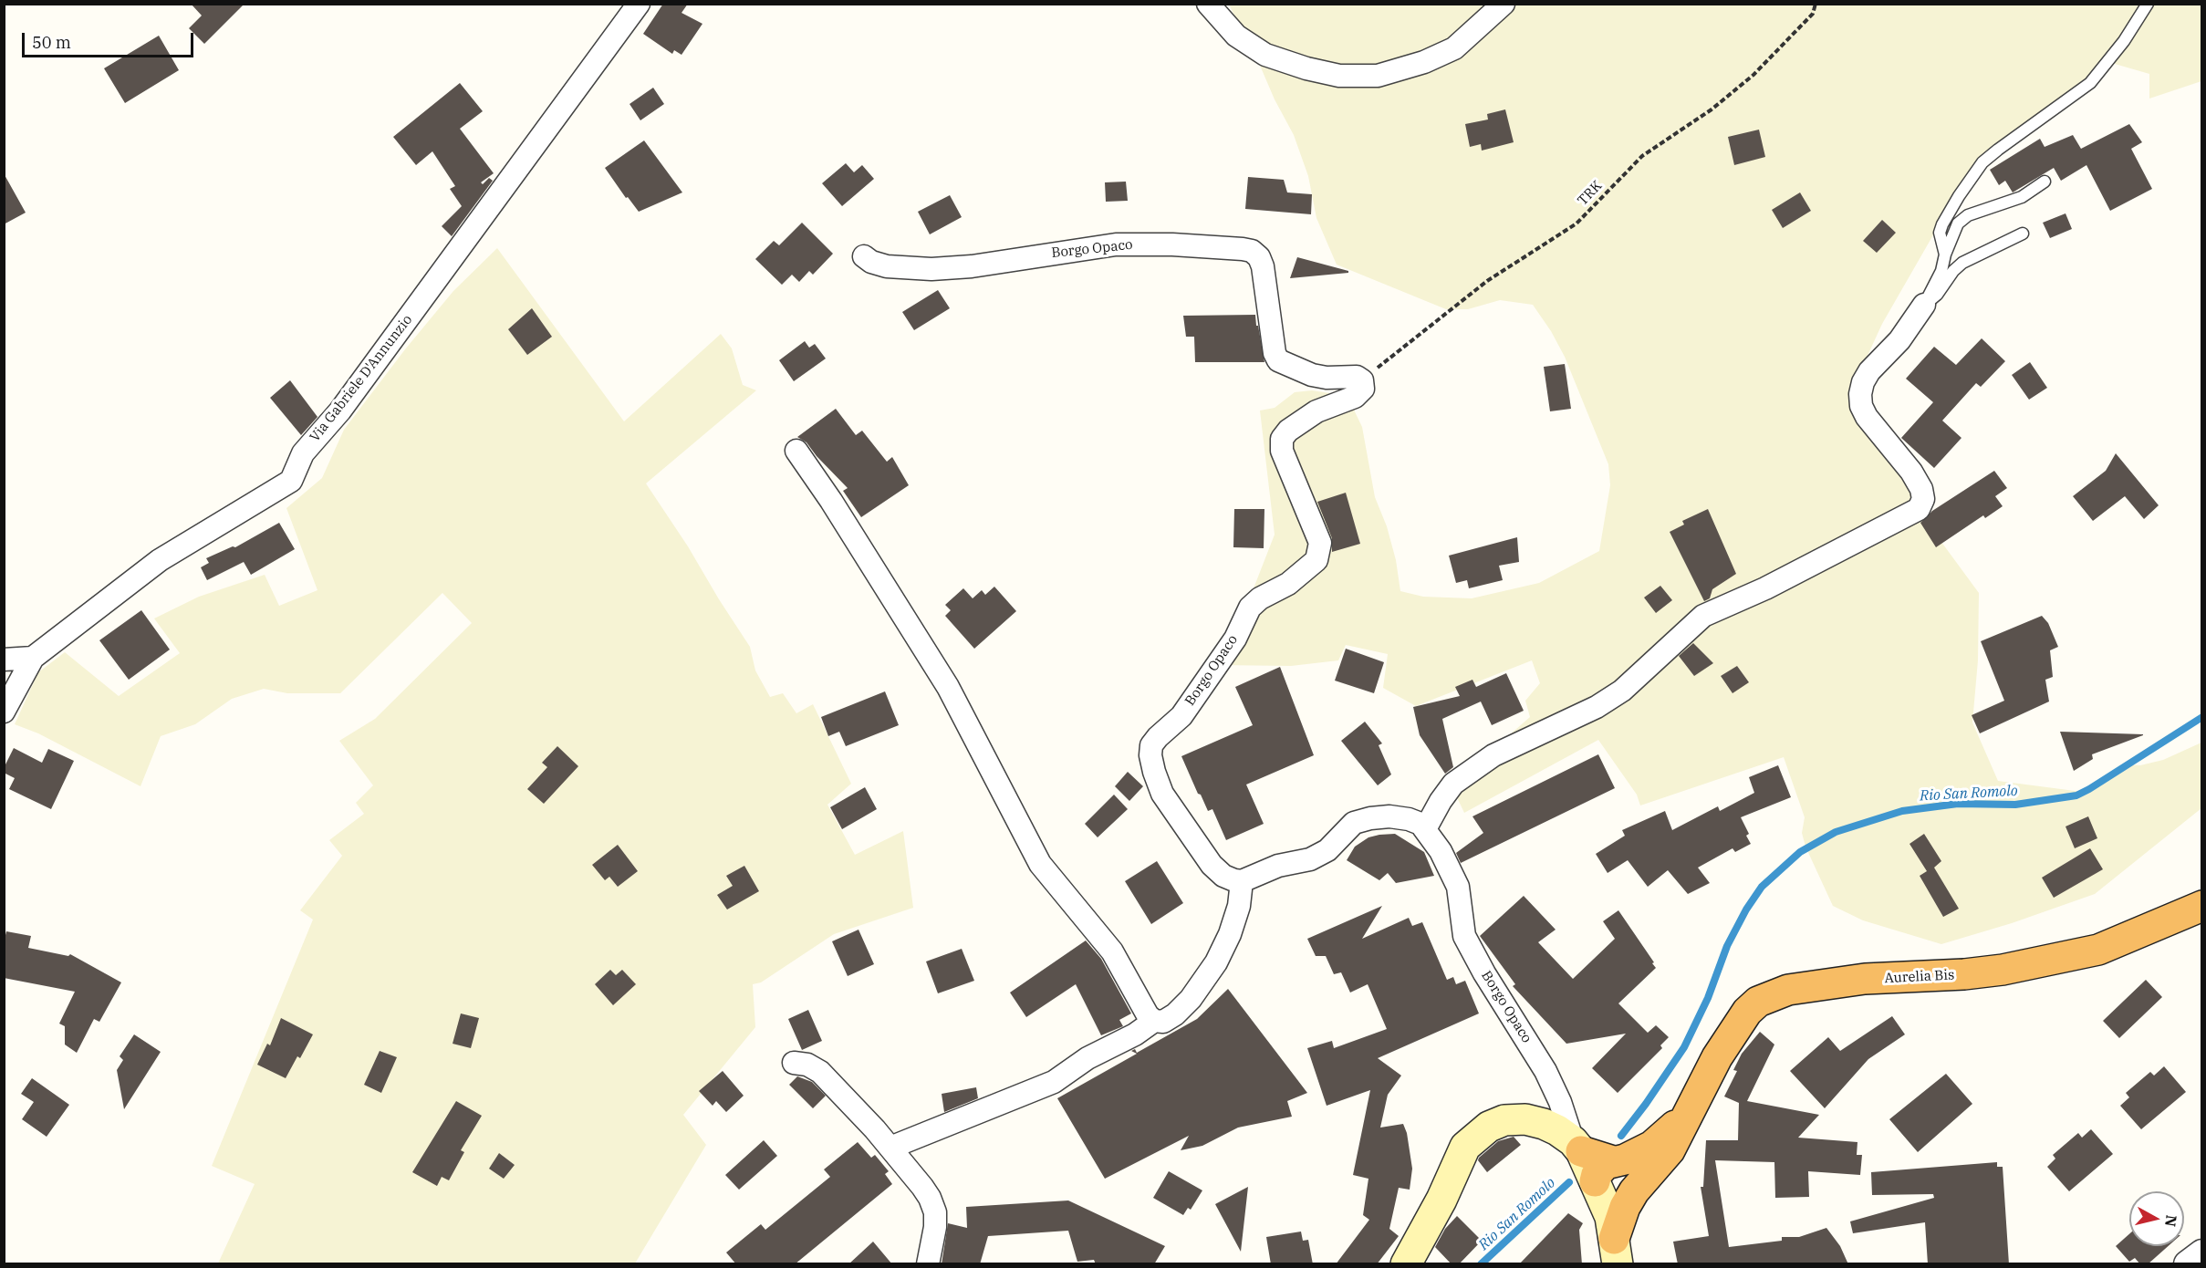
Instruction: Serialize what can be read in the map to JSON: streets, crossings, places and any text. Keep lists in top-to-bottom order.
{
  "streets": {
    "highway": ["Aurelia Bis"],
    "street": ["Borgo Opaco", "Via Gabriele D'Annunzio"],
    "path": ["TRK"]
  },
  "crossings": [
    ["TRK", "Borgo Opaco"]
  ],
  "water": ["Rio San Romolo"],
  "scale_bar": "50 m",
  "north": "right"
}
